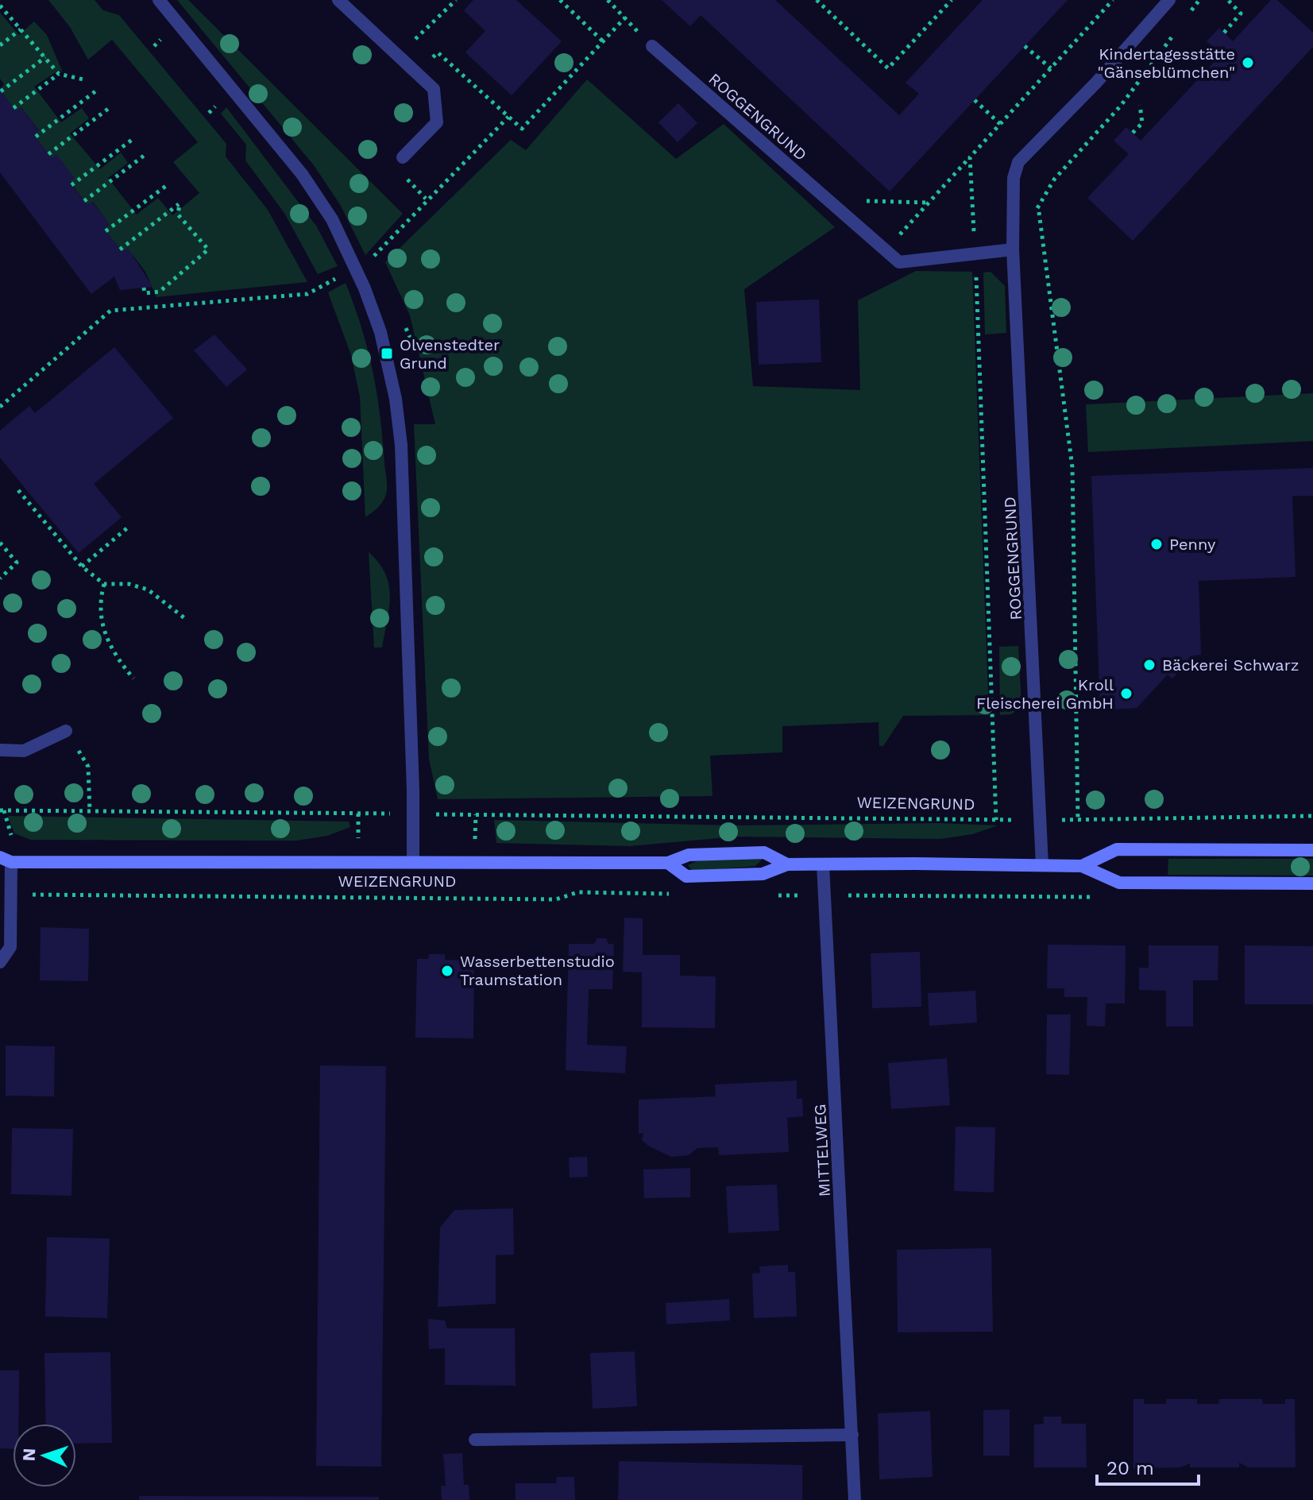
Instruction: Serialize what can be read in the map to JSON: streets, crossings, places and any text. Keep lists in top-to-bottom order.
{
  "streets": {
    "main road": ["WEIZENGRUND"],
    "street": ["ROGGENGRUND", "MITTELWEG"]
  },
  "crossings": [
    ["ROGGENGRUND", "WEIZENGRUND"],
    ["WEIZENGRUND", "MITTELWEG"]
  ],
  "places": {
    "other": [
      "Kindertagesstätte \"Gänseblümchen\"",
      "Penny",
      "Bäckerei Schwarz",
      "Kroll Fleischerei GmbH",
      "Wasserbettenstudio Traumstation"
    ],
    "transit": ["Olvenstedter Grund"]
  },
  "scale_bar": "20 m",
  "north": "left"
}
